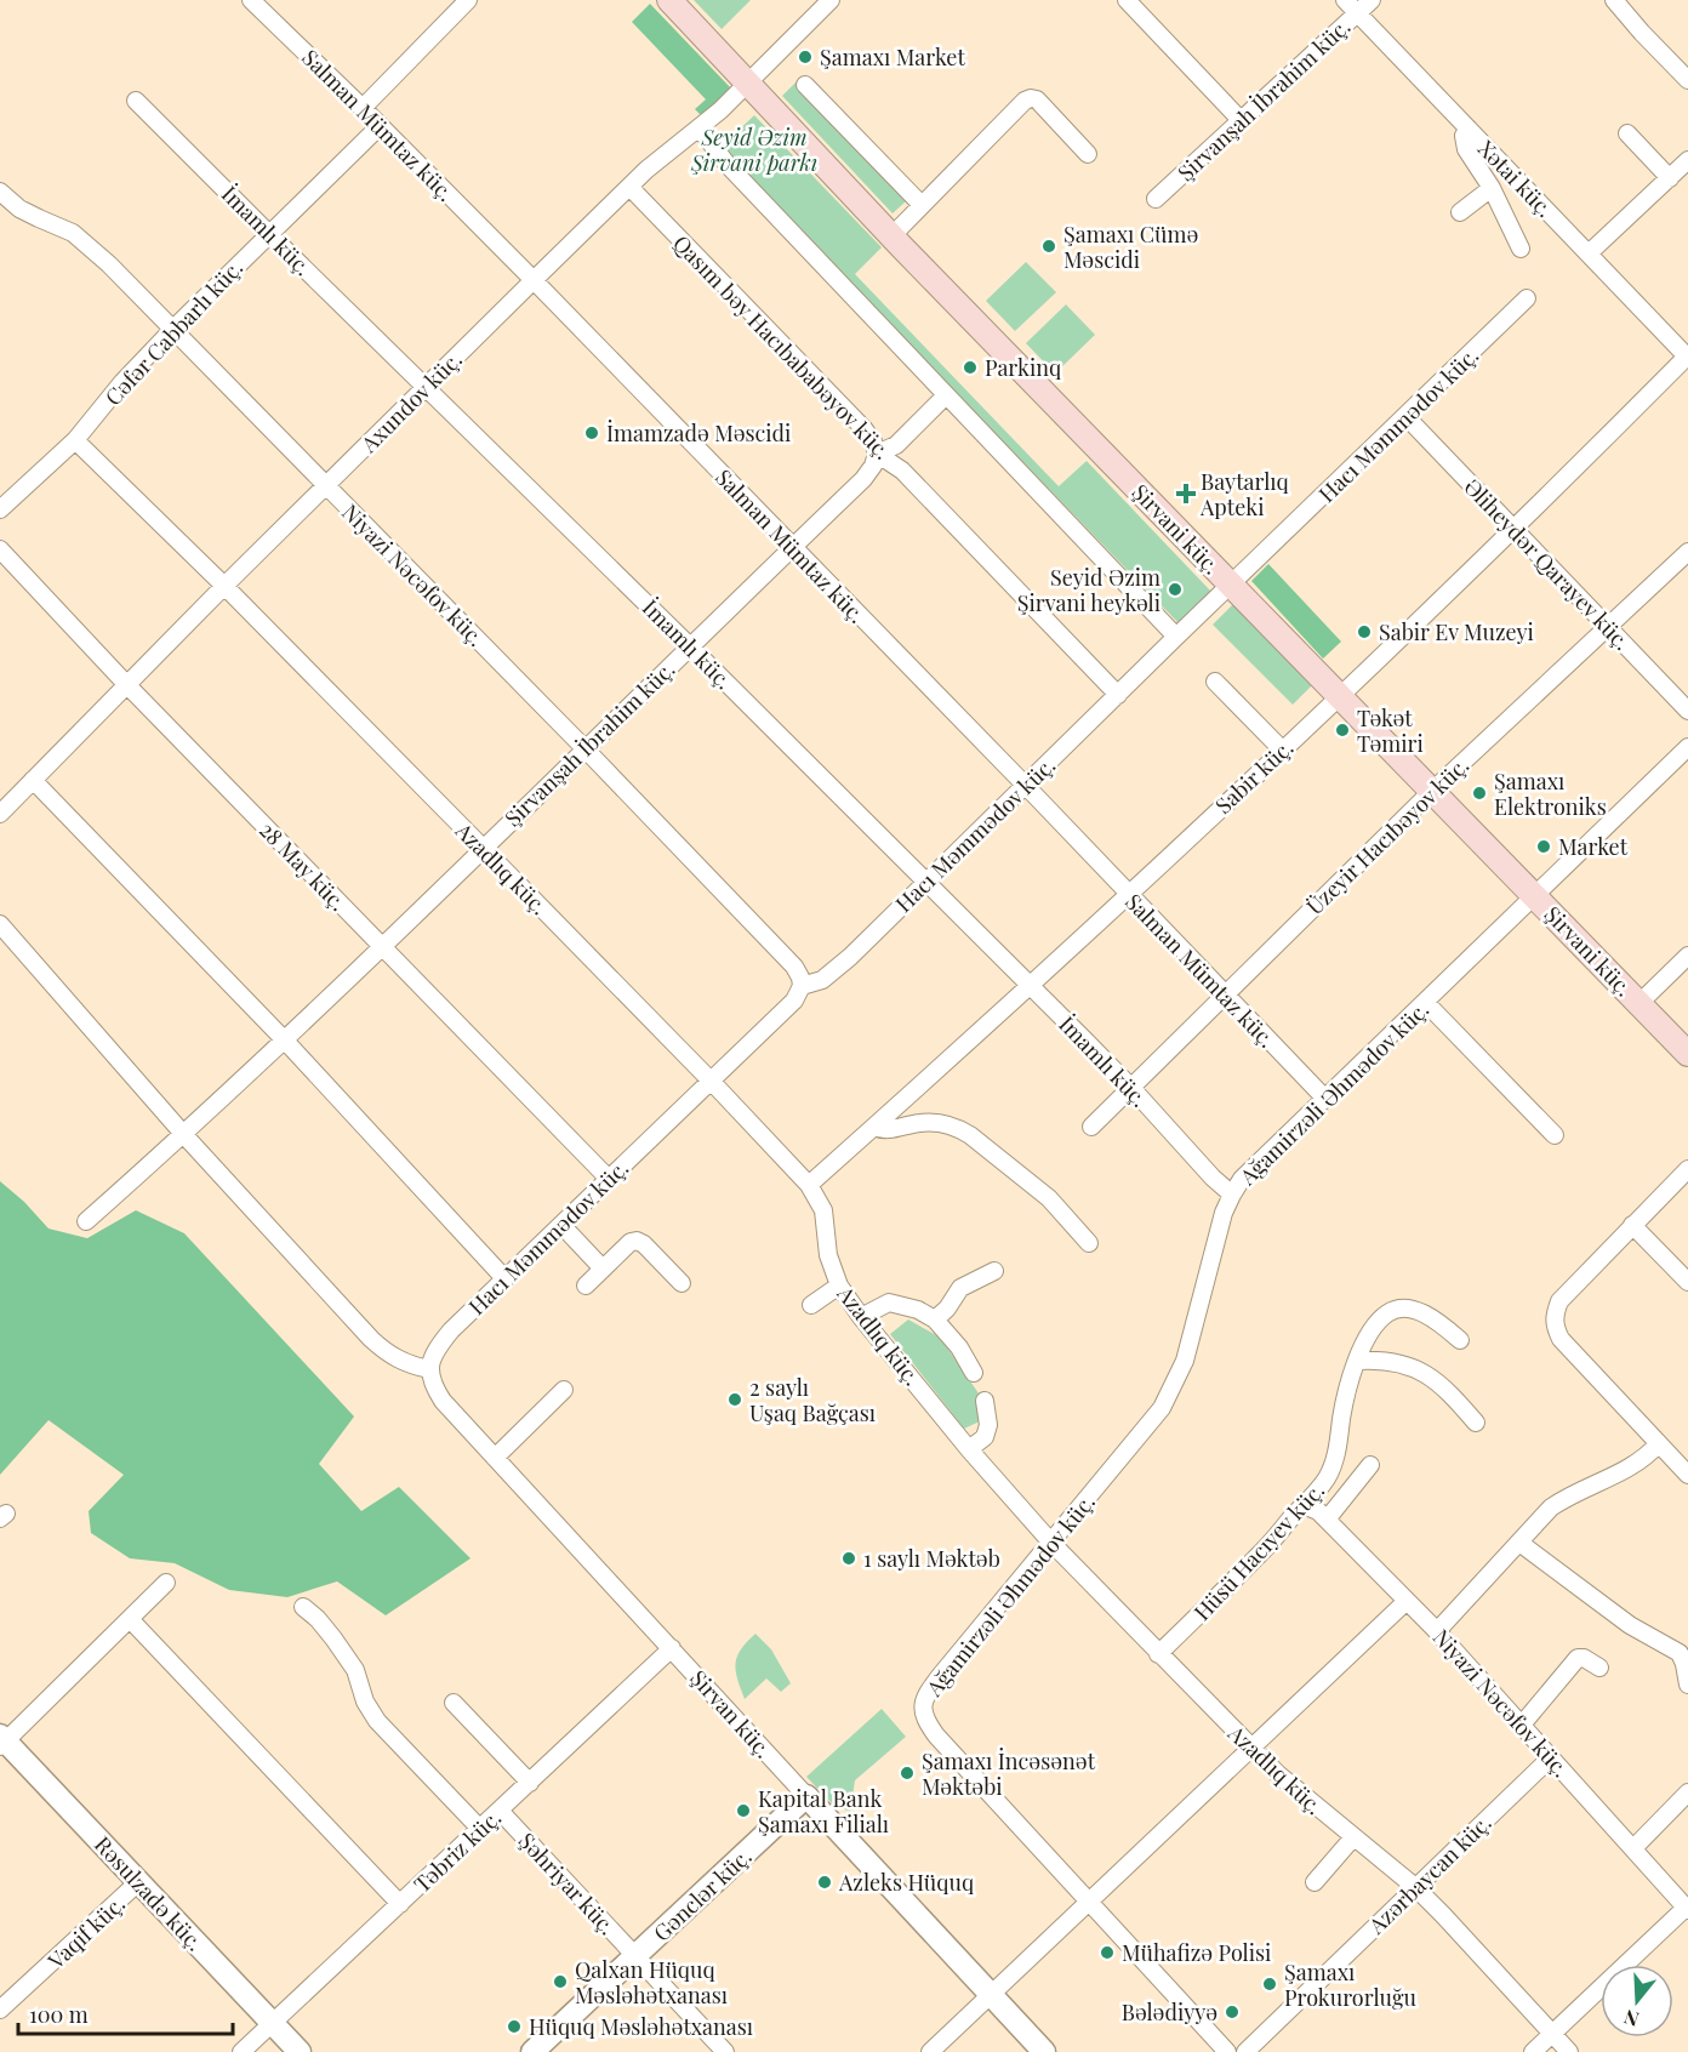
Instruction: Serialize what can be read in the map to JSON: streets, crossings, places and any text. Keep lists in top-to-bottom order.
{
  "streets": {
    "main road": ["Şirvani küç."],
    "street": [
      "Şirvanşah İbrahim küç.",
      "Salman Mümtaz küç.",
      "Xətai küç.",
      "İmamlı küç.",
      "Cəfər Cabbarlı küç.",
      "Qasım bəy Hacıbababəyov küç.",
      "Axundov küç.",
      "Hacı Məmmədov küç.",
      "Əliheydər Qarayev küç.",
      "Niyazi Nəcəfov küç.",
      "Sabir küç.",
      "Üzeyir Hacıbəyov küç.",
      "28 May küç.",
      "Azadlıq küç.",
      "Ağamirzəli Əhmədov küç.",
      "Hüsü Hacıyev küç.",
      "Şirvan küç.",
      "Təbriz küç.",
      "Azərbaycan küç.",
      "Şəhriyar küç.",
      "Rəsulzadə küç.",
      "Gənclər küç.",
      "Vaqif küç."
    ]
  },
  "crossings": [
    ["Şirvanşah İbrahim küç.", "Salman Mümtaz küç."],
    ["Şirvanşah İbrahim küç.", "Xətai küç."],
    ["Şirvanşah İbrahim küç.", "İmamlı küç."],
    ["Şirvanşah İbrahim küç.", "Qasım bəy Hacıbababəyov küç."],
    ["Şirvanşah İbrahim küç.", "Niyazi Nəcəfov küç."],
    ["Şirvanşah İbrahim küç.", "28 May küç."],
    ["Şirvanşah İbrahim küç.", "Azadlıq küç."],
    ["Salman Mümtaz küç.", "Cəfər Cabbarlı küç."],
    ["Salman Mümtaz küç.", "Axundov küç."],
    ["Salman Mümtaz küç.", "Hacı Məmmədov küç."],
    ["Salman Mümtaz küç.", "Sabir küç."],
    ["Salman Mümtaz küç.", "Üzeyir Hacıbəyov küç."],
    ["Salman Mümtaz küç.", "Ağamirzəli Əhmədov küç."],
    ["Xətai küç.", "Sabir küç."],
    ["İmamlı küç.", "Cəfər Cabbarlı küç."],
    ["İmamlı küç.", "Axundov küç."],
    ["İmamlı küç.", "Hacı Məmmədov küç."],
    ["İmamlı küç.", "Sabir küç."],
    ["İmamlı küç.", "Üzeyir Hacıbəyov küç."],
    ["İmamlı küç.", "Ağamirzəli Əhmədov küç."],
    ["Cəfər Cabbarlı küç.", "Niyazi Nəcəfov küç."],
    ["Cəfər Cabbarlı küç.", "Azadlıq küç."],
    ["Qasım bəy Hacıbababəyov küç.", "Axundov küç."],
    ["Qasım bəy Hacıbababəyov küç.", "Hacı Məmmədov küç."],
    ["Axundov küç.", "Şirvani küç."],
    ["Axundov küç.", "Niyazi Nəcəfov küç."],
    ["Axundov küç.", "28 May küç."],
    ["Axundov küç.", "Azadlıq küç."],
    ["Hacı Məmmədov küç.", "Şirvani küç."],
    ["Hacı Məmmədov küç.", "Əliheydər Qarayev küç."],
    ["Hacı Məmmədov küç.", "Niyazi Nəcəfov küç."],
    ["Hacı Məmmədov küç.", "28 May küç."],
    ["Hacı Məmmədov küç.", "Azadlıq küç."],
    ["Hacı Məmmədov küç.", "Şirvan küç."],
    ["Şirvani küç.", "Sabir küç."],
    ["Şirvani küç.", "Üzeyir Hacıbəyov küç."],
    ["Şirvani küç.", "Ağamirzəli Əhmədov küç."],
    ["Əliheydər Qarayev küç.", "Sabir küç."],
    ["Əliheydər Qarayev küç.", "Üzeyir Hacıbəyov küç."],
    ["Niyazi Nəcəfov küç.", "Hüsü Hacıyev küç."],
    ["Niyazi Nəcəfov küç.", "Azərbaycan küç."],
    ["Sabir küç.", "Azadlıq küç."],
    ["Azadlıq küç.", "Ağamirzəli Əhmədov küç."],
    ["Azadlıq küç.", "Hüsü Hacıyev küç."],
    ["Azadlıq küç.", "Azərbaycan küç."],
    ["Şirvan küç.", "Təbriz küç."],
    ["Şirvan küç.", "Gənclər küç."],
    ["Təbriz küç.", "Şəhriyar küç."],
    ["Təbriz küç.", "Rəsulzadə küç."],
    ["Şəhriyar küç.", "Gənclər küç."],
    ["Rəsulzadə küç.", "Vaqif küç."]
  ],
  "parks": ["Seyid Əzim Şirvani parkı"],
  "places": {
    "other": [
      "Şamaxı Market",
      "Şamaxı Cümə Məscidi",
      "Parkinq",
      "İmamzadə Məscidi",
      "Seyid Əzim Şirvani heykəli",
      "Sabir Ev Muzeyi",
      "Təkət Təmiri",
      "Şamaxı Elektroniks",
      "Market",
      "2 saylı Uşaq Bağçası",
      "1 saylı Məktəb",
      "Şamaxı İncəsənət Məktəbi",
      "Kapital Bank Şamaxı Filialı",
      "Azleks Hüquq",
      "Mühafizə Polisi",
      "Qalxan Hüquq Məsləhətxanası",
      "Şamaxı Prokurorluğu",
      "Bələdiyyə",
      "Hüquq Məsləhətxanası"
    ],
    "health": ["Baytarlıq Apteki"]
  },
  "scale_bar": "100 m",
  "north": "bottom"
}
